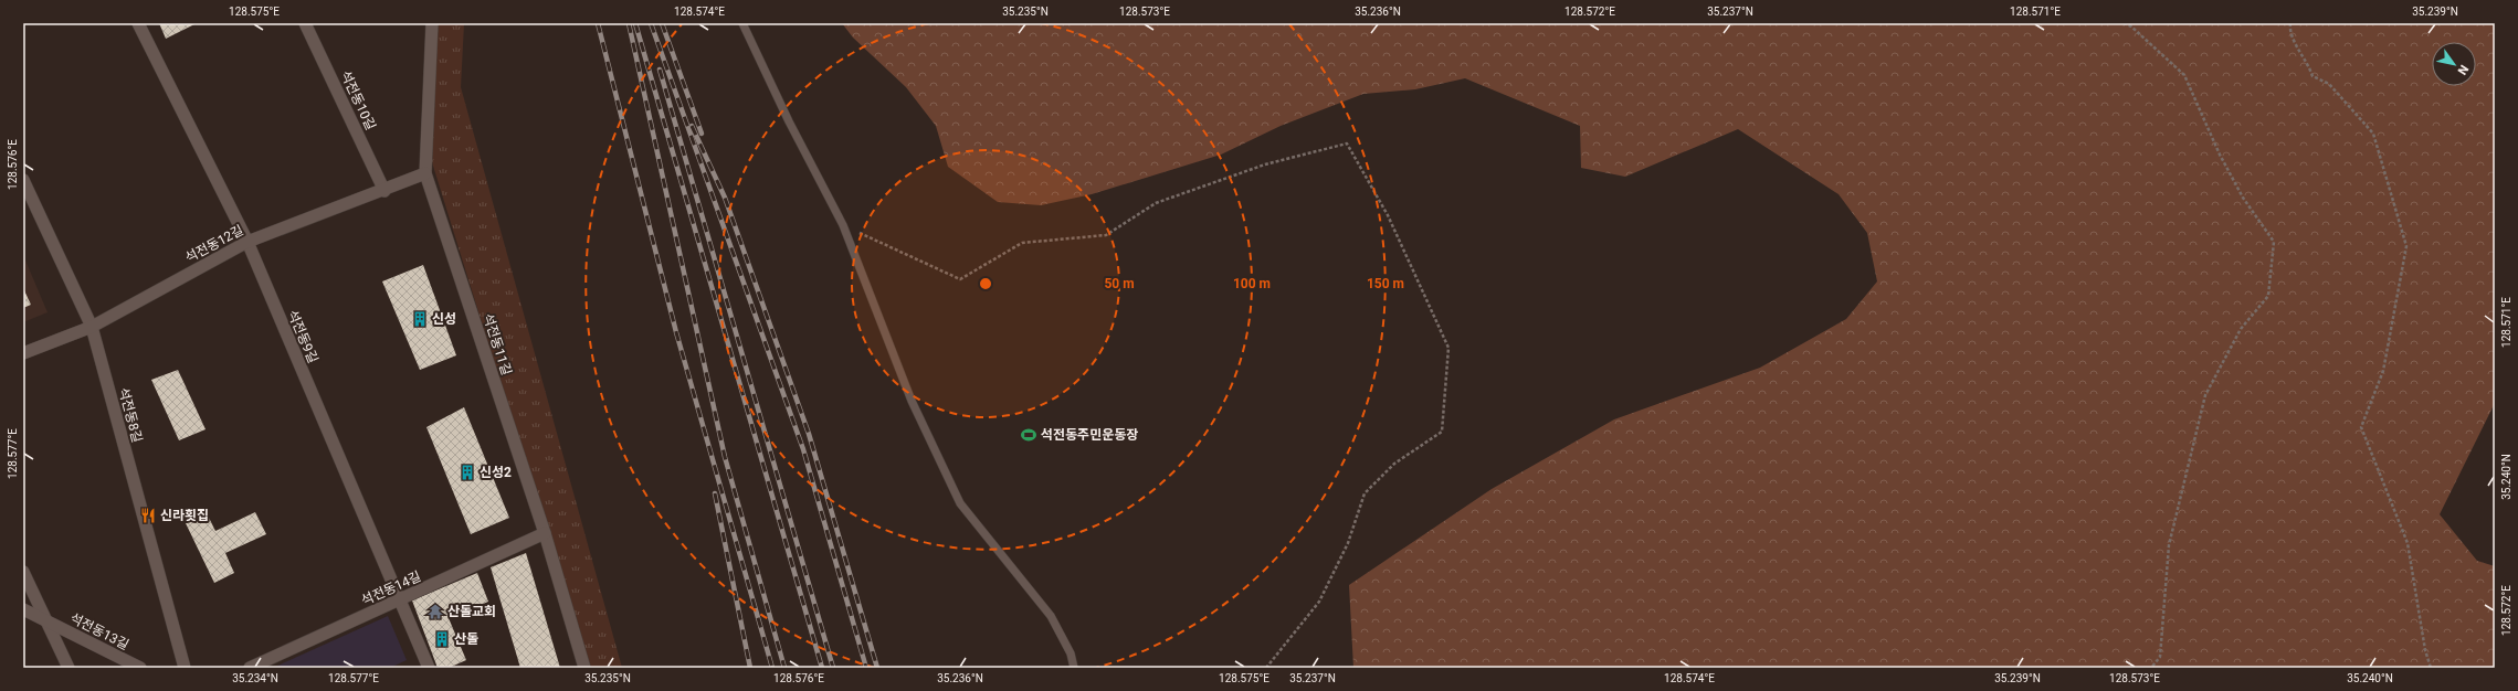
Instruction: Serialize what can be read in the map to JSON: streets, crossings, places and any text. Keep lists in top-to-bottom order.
{
  "streets": {
    "street": [
      "석전동10길",
      "석전동12길",
      "석전동9길",
      "석전동11길",
      "석전동8길",
      "석전동14길",
      "석전동13길"
    ]
  },
  "crossings": [
    ["석전동10길", "석전동12길"],
    ["석전동12길", "석전동9길"],
    ["석전동12길", "석전동11길"],
    ["석전동12길", "석전동8길"],
    ["석전동9길", "석전동14길"],
    ["석전동11길", "석전동14길"]
  ],
  "places": {
    "building": ["신성", "신성2", "산돌"],
    "sports": ["석전동주민운동장"],
    "restaurant": ["신라횟집"],
    "temple": ["산돌교회"]
  },
  "north": "bottom right",
  "coordinates": [
    "128.575°E",
    "128.574°E",
    "35.235°N",
    "128.573°E",
    "35.236°N",
    "128.572°E",
    "35.237°N",
    "128.571°E",
    "35.239°N",
    "128.576°E",
    "128.577°E",
    "35.240°N",
    "35.234°N"
  ],
  "rings": ["50 m", "100 m", "150 m"]
}
